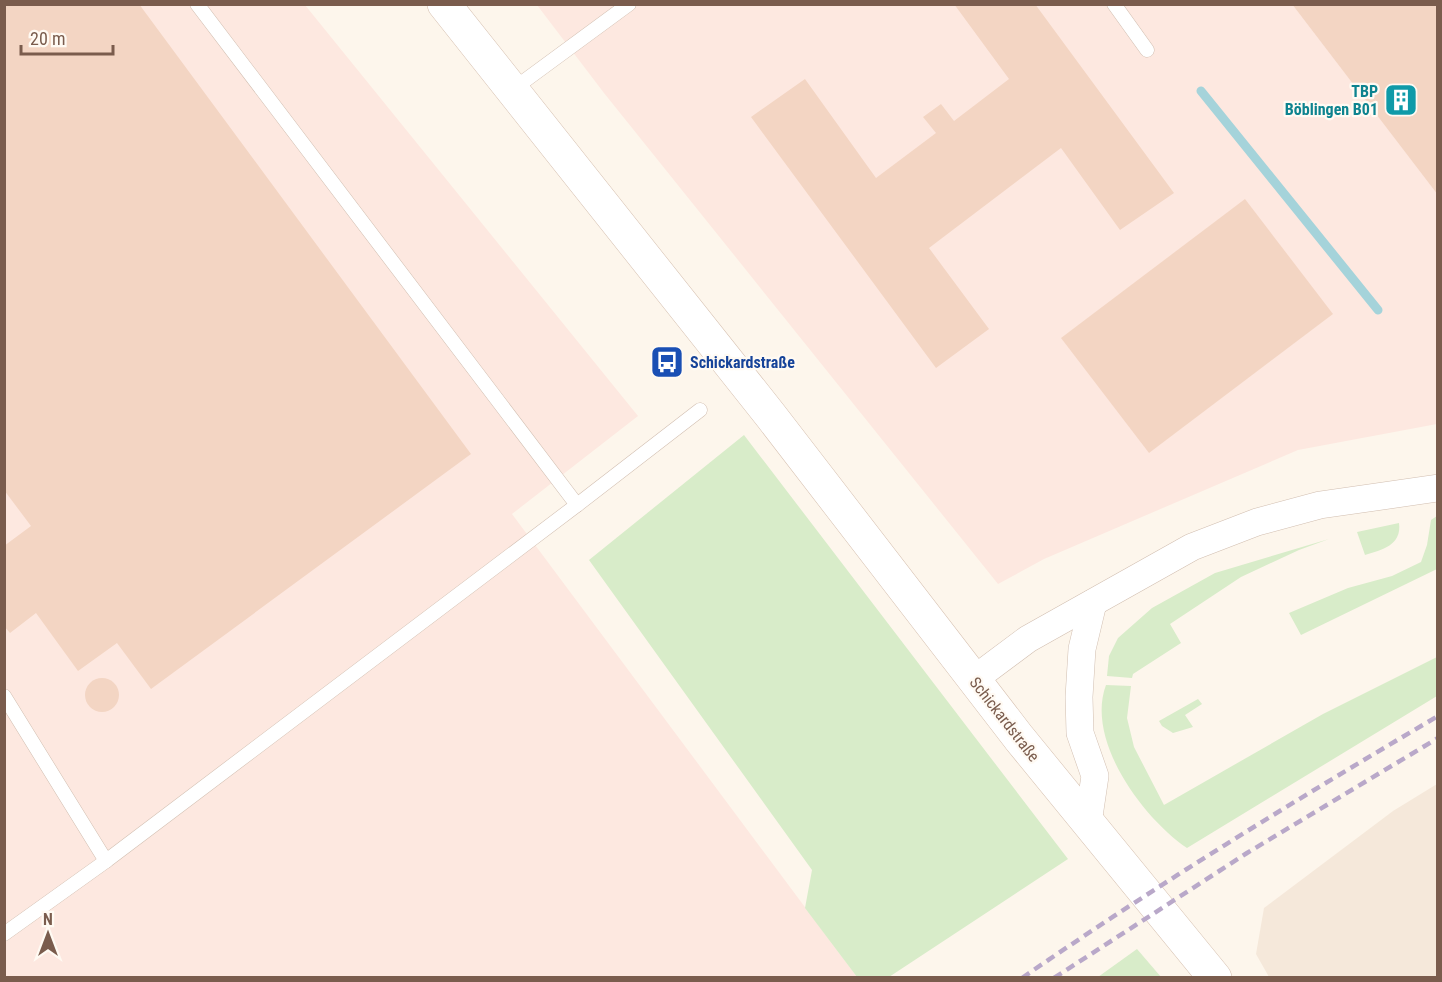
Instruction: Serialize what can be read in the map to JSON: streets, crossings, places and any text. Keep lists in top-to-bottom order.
{
  "streets": {
    "street": ["Schickardstraße"]
  },
  "places": {
    "building": ["TBP Böblingen B01"],
    "bus stop": ["Schickardstraße"]
  },
  "scale_bar": "20 m",
  "north": "top"
}
